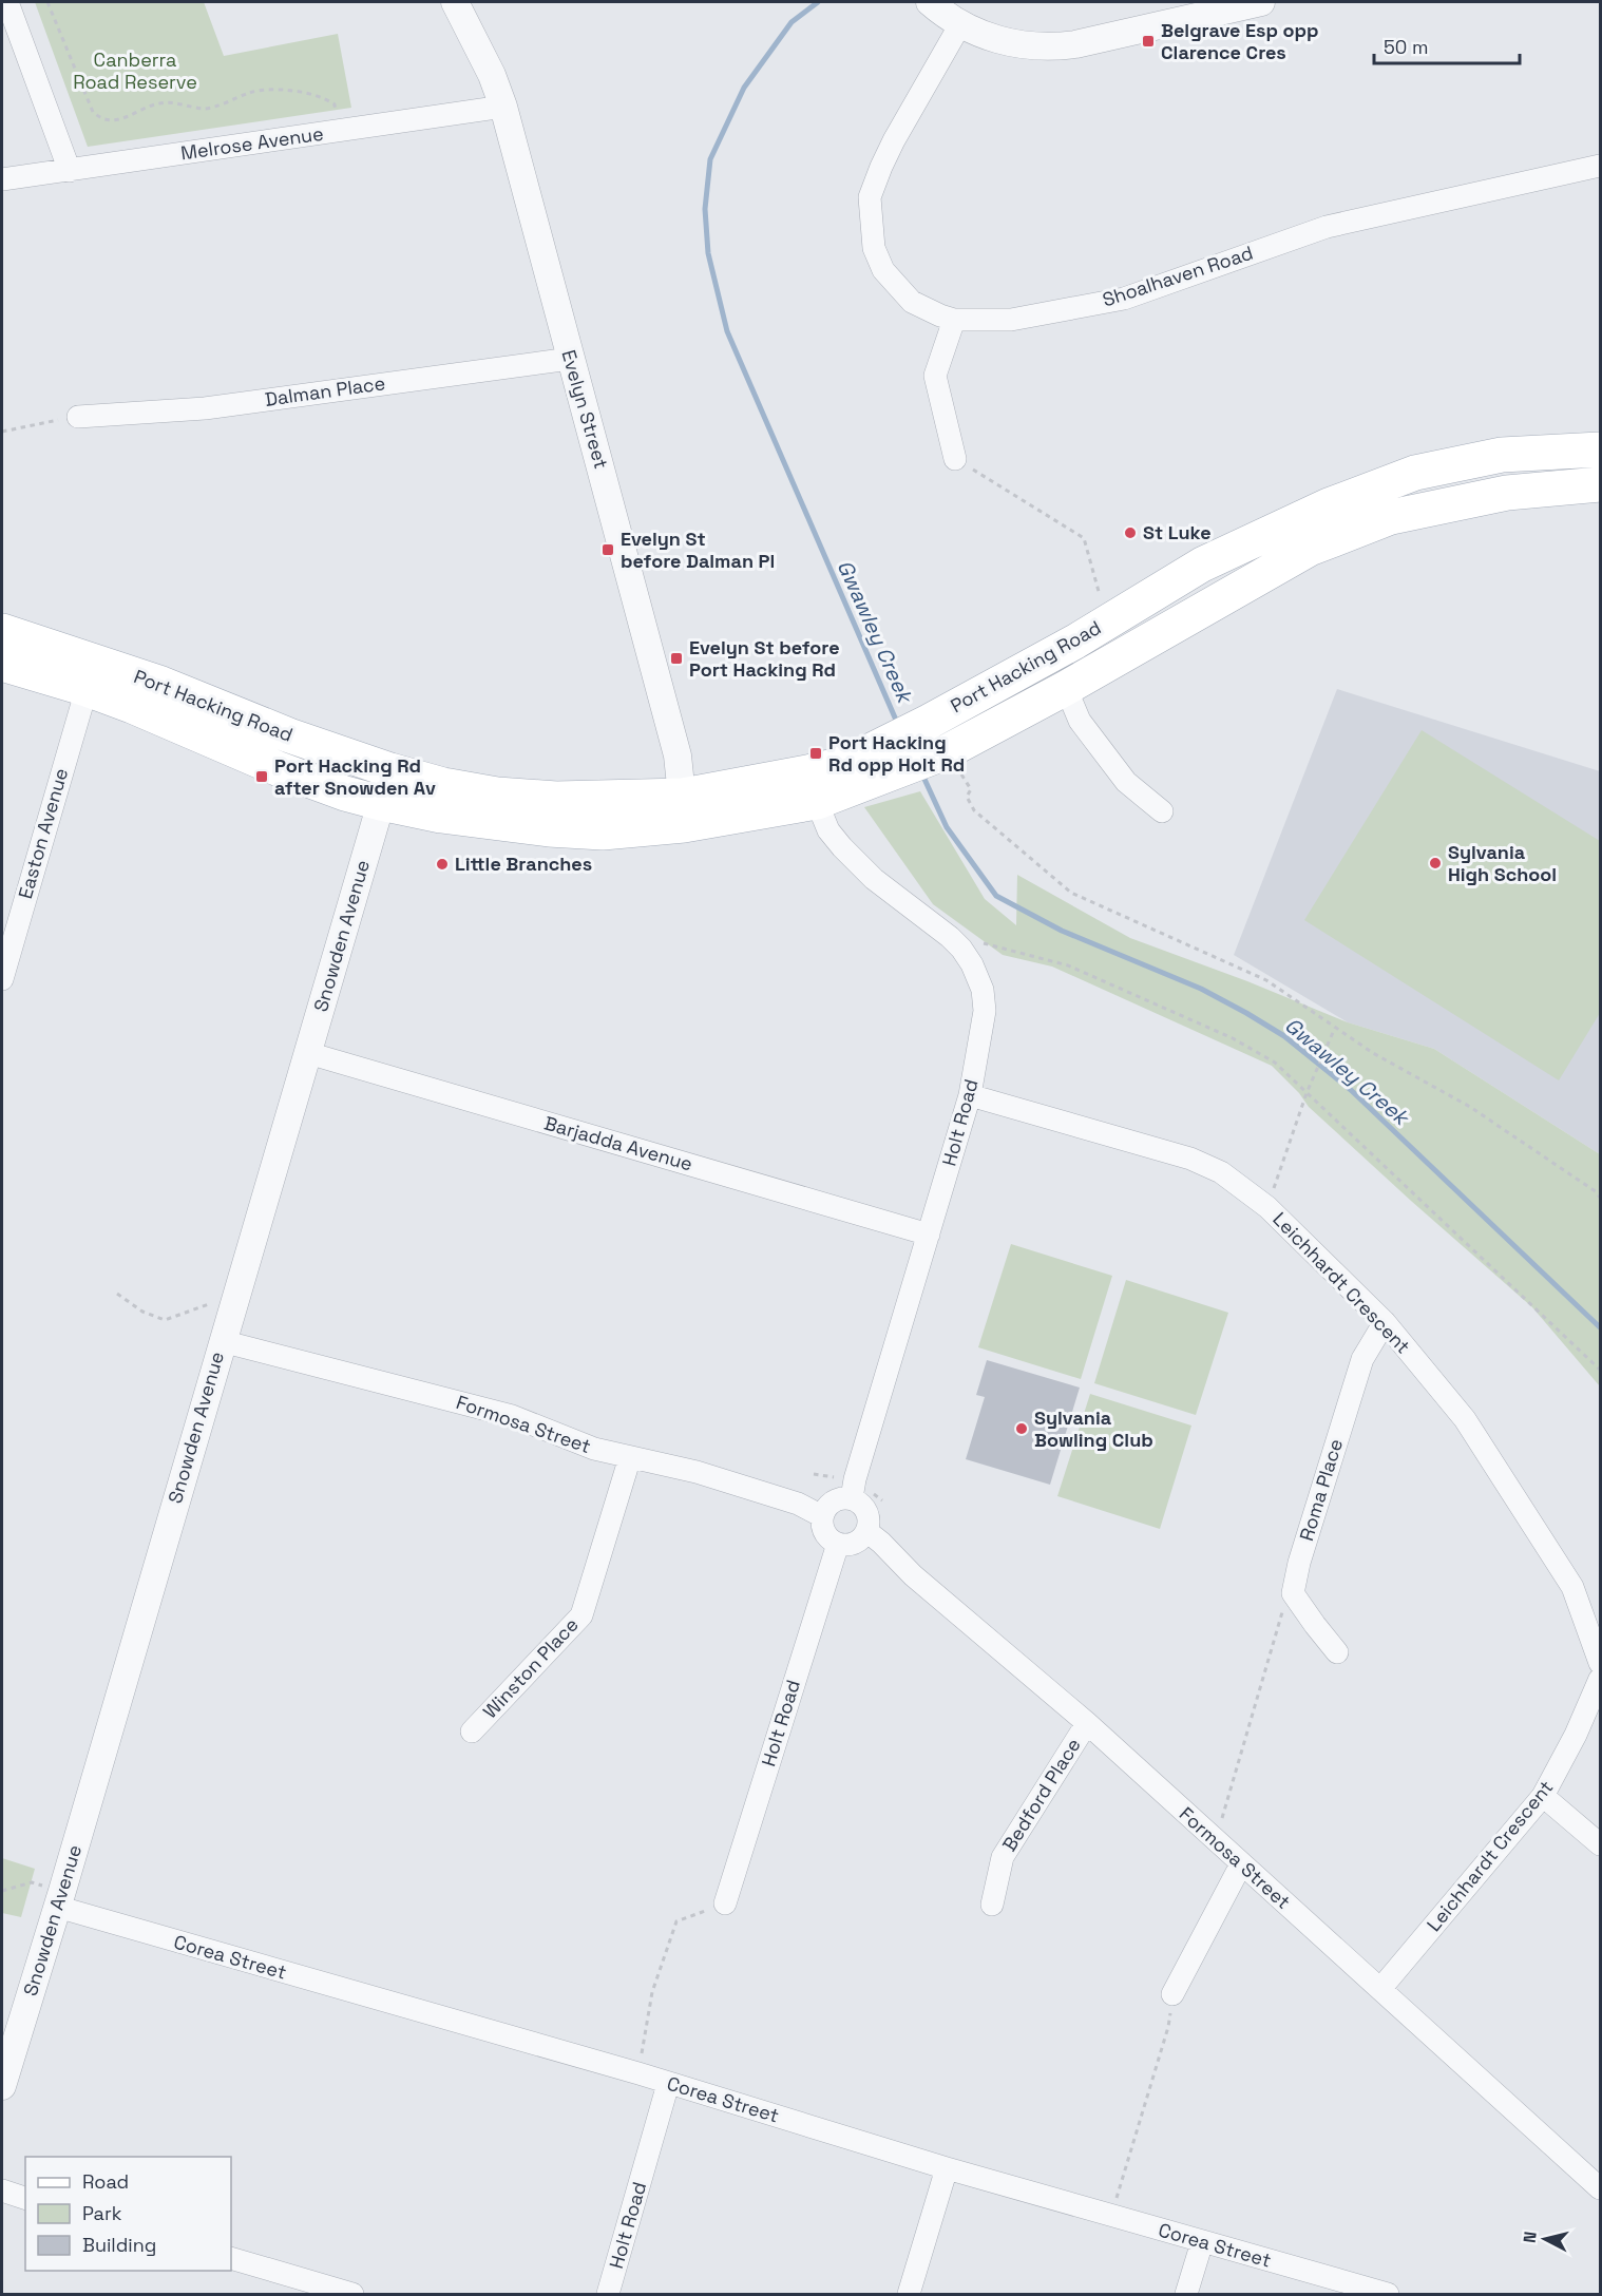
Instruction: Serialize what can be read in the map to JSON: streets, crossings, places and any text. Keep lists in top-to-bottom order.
{
  "streets": {
    "main road": ["Port Hacking Road"],
    "street": [
      "Melrose Avenue",
      "Shoalhaven Road",
      "Dalman Place",
      "Evelyn Street",
      "Easton Avenue",
      "Snowden Avenue",
      "Holt Road",
      "Barjadda Avenue",
      "Leichhardt Crescent",
      "Formosa Street",
      "Roma Place",
      "Winston Place",
      "Bedford Place",
      "Corea Street"
    ]
  },
  "crossings": [
    ["Melrose Avenue", "Evelyn Street"],
    ["Dalman Place", "Evelyn Street"],
    ["Evelyn Street", "Port Hacking Road"],
    ["Port Hacking Road", "Easton Avenue"],
    ["Port Hacking Road", "Snowden Avenue"],
    ["Port Hacking Road", "Holt Road"],
    ["Snowden Avenue", "Barjadda Avenue"],
    ["Snowden Avenue", "Formosa Street"],
    ["Snowden Avenue", "Corea Street"],
    ["Holt Road", "Barjadda Avenue"],
    ["Holt Road", "Leichhardt Crescent"],
    ["Holt Road", "Formosa Street"],
    ["Holt Road", "Corea Street"],
    ["Leichhardt Crescent", "Formosa Street"],
    ["Leichhardt Crescent", "Roma Place"],
    ["Formosa Street", "Winston Place"],
    ["Formosa Street", "Bedford Place"]
  ],
  "water": ["Gwawley Creek"],
  "parks": ["Canberra Road Reserve"],
  "places": {
    "transit": [
      "Belgrave Esp opp Clarence Cres",
      "Evelyn St before Dalman Pl",
      "Evelyn St before Port Hacking Rd",
      "Port Hacking Rd opp Holt Rd",
      "Port Hacking Rd after Snowden Av"
    ],
    "other": [
      "St Luke",
      "Sylvania High School",
      "Little Branches",
      "Sylvania Bowling Club"
    ]
  },
  "legend": ["Road", "Park", "Building"],
  "scale_bar": "50 m",
  "north": "left"
}
